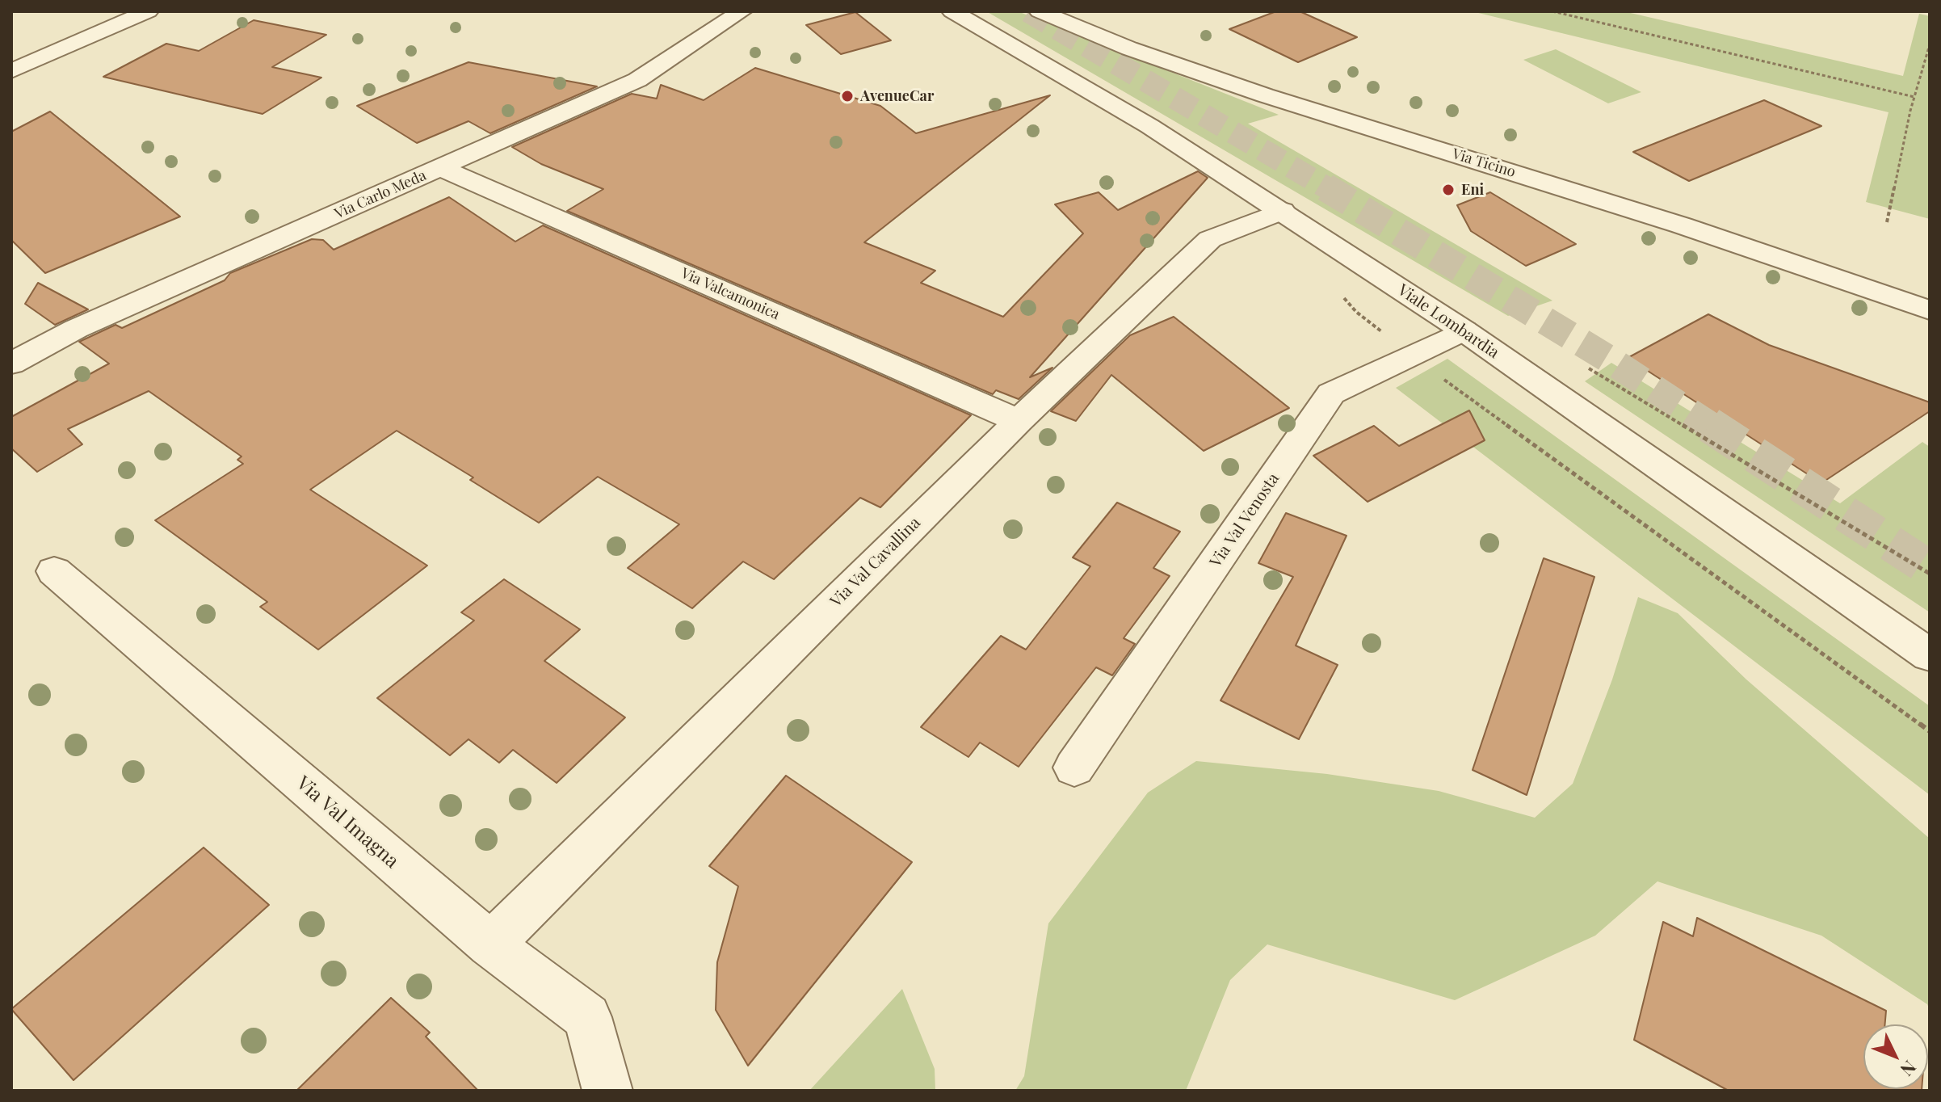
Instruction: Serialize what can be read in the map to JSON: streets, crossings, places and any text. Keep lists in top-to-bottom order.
{
  "streets": {
    "street": [
      "Via Ticino",
      "Via Carlo Meda",
      "Via Valcamonica",
      "Viale Lombardia",
      "Via Val Venosta",
      "Via Val Cavallina",
      "Via Val Imagna"
    ]
  },
  "crossings": [
    ["Via Carlo Meda", "Via Valcamonica"],
    ["Via Valcamonica", "Via Val Cavallina"],
    ["Viale Lombardia", "Via Val Venosta"],
    ["Viale Lombardia", "Via Val Cavallina"],
    ["Via Val Cavallina", "Via Val Imagna"]
  ],
  "places": ["AvenueCar", "Eni"],
  "north": "bottom right"
}
